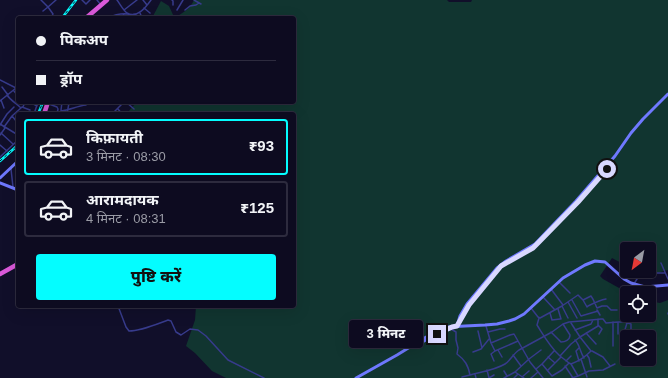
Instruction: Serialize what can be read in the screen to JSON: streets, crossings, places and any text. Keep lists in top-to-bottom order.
{
  "north": "bottom left",
  "page": {
    "banner": ["पिकअप", "ड्रॉप"],
    "list": [
      {
        "name": "किफ़ायती",
        "note": "3 मिनट · 08:30",
        "value": "₹93"
      },
      {
        "name": "आरामदायक",
        "note": "4 मिनट · 08:31",
        "value": "₹125"
      }
    ],
    "buttons": "पुष्टि करें",
    "bubble": "3 मिनट"
  }
}
